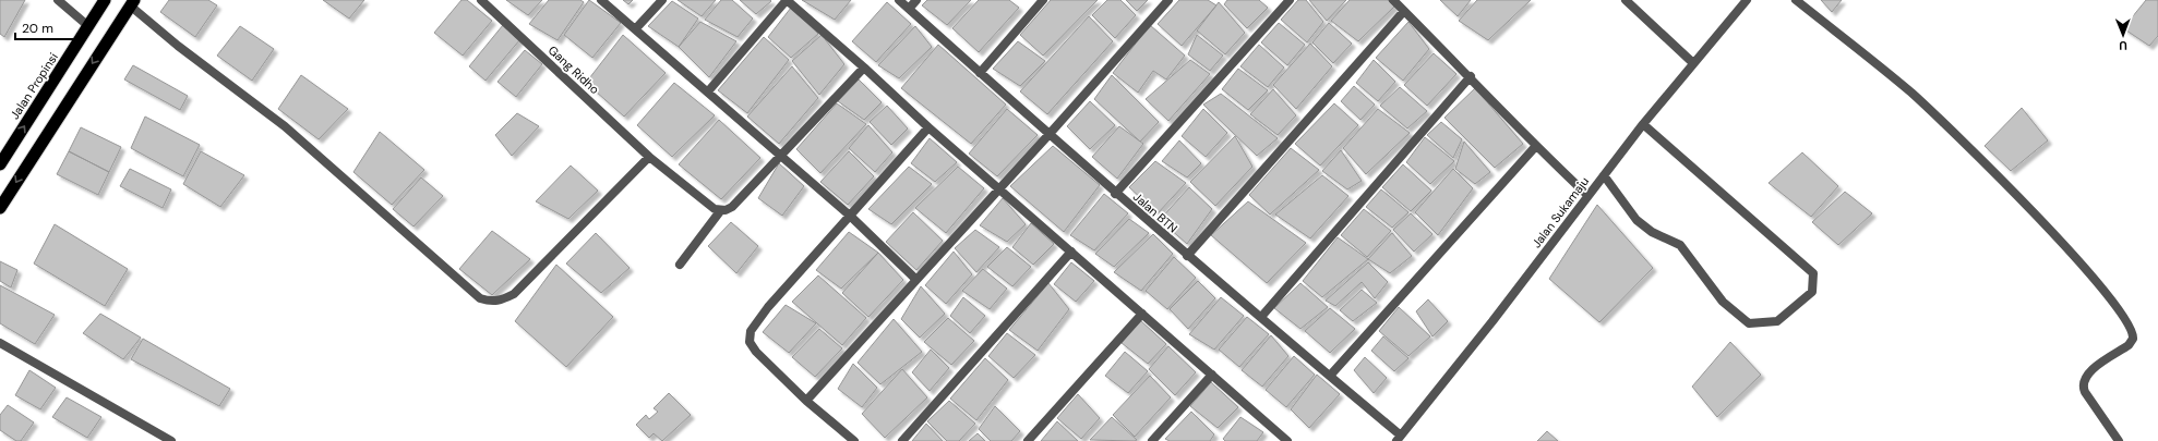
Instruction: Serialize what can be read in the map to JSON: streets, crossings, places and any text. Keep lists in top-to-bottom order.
{
  "streets": {
    "highway": ["Jalan Propinsi"],
    "street": ["Gang Ridho", "Jalan BTN", "Jalan Sukamaju"]
  },
  "crossings": [
    ["Jalan BTN", "Jalan Sukamaju"]
  ],
  "scale_bar": "20 m",
  "north": "bottom"
}
